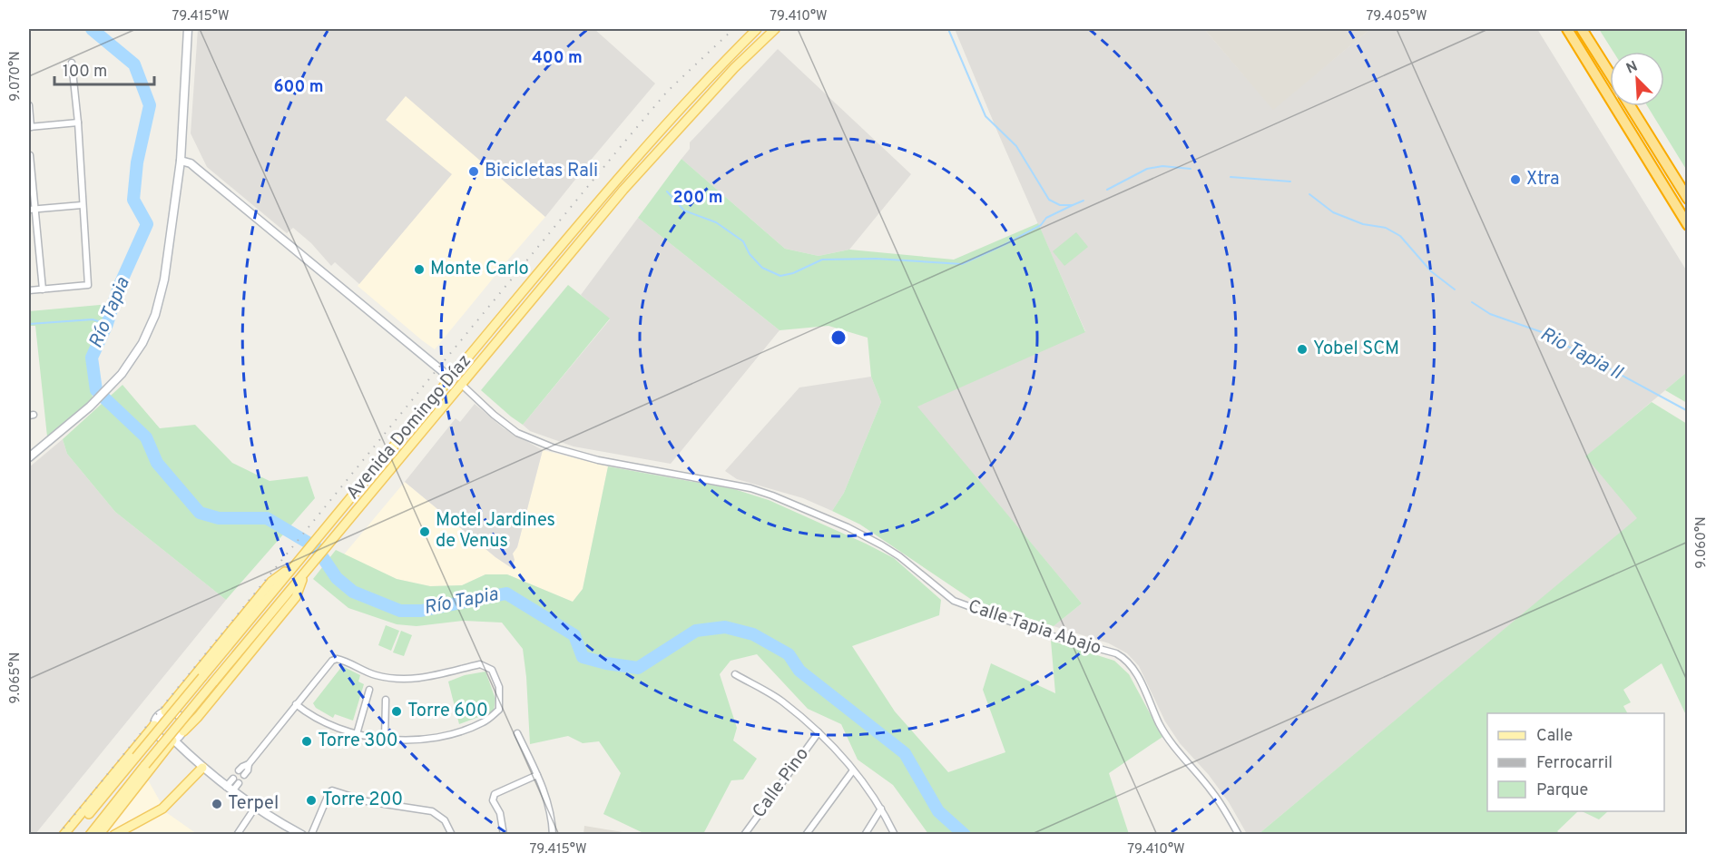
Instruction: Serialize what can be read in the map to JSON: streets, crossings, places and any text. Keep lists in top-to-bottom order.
{
  "streets": {
    "main road": ["Avenida Domingo Díaz"],
    "street": ["Calle Tapia Abajo", "Calle Pino"]
  },
  "crossings": [
    ["Avenida Domingo Díaz", "Calle Tapia Abajo"]
  ],
  "water": ["Río Tapia", "Rio Tapia II"],
  "places": [
    "Bicicletas Rali",
    "Xtra",
    "Monte Carlo",
    "Yobel SCM",
    "Motel Jardines de Venus",
    "Torre 600",
    "Torre 300",
    "Torre 200",
    "Terpel"
  ],
  "legend": ["Calle", "Ferrocarril", "Parque"],
  "scale_bar": "100 m",
  "north": "top left",
  "coordinates": [
    "79.415°W",
    "79.410°W",
    "79.405°W",
    "9.070°N",
    "9.060°N",
    "9.065°N"
  ],
  "rings": ["400 m", "600 m", "200 m"]
}
